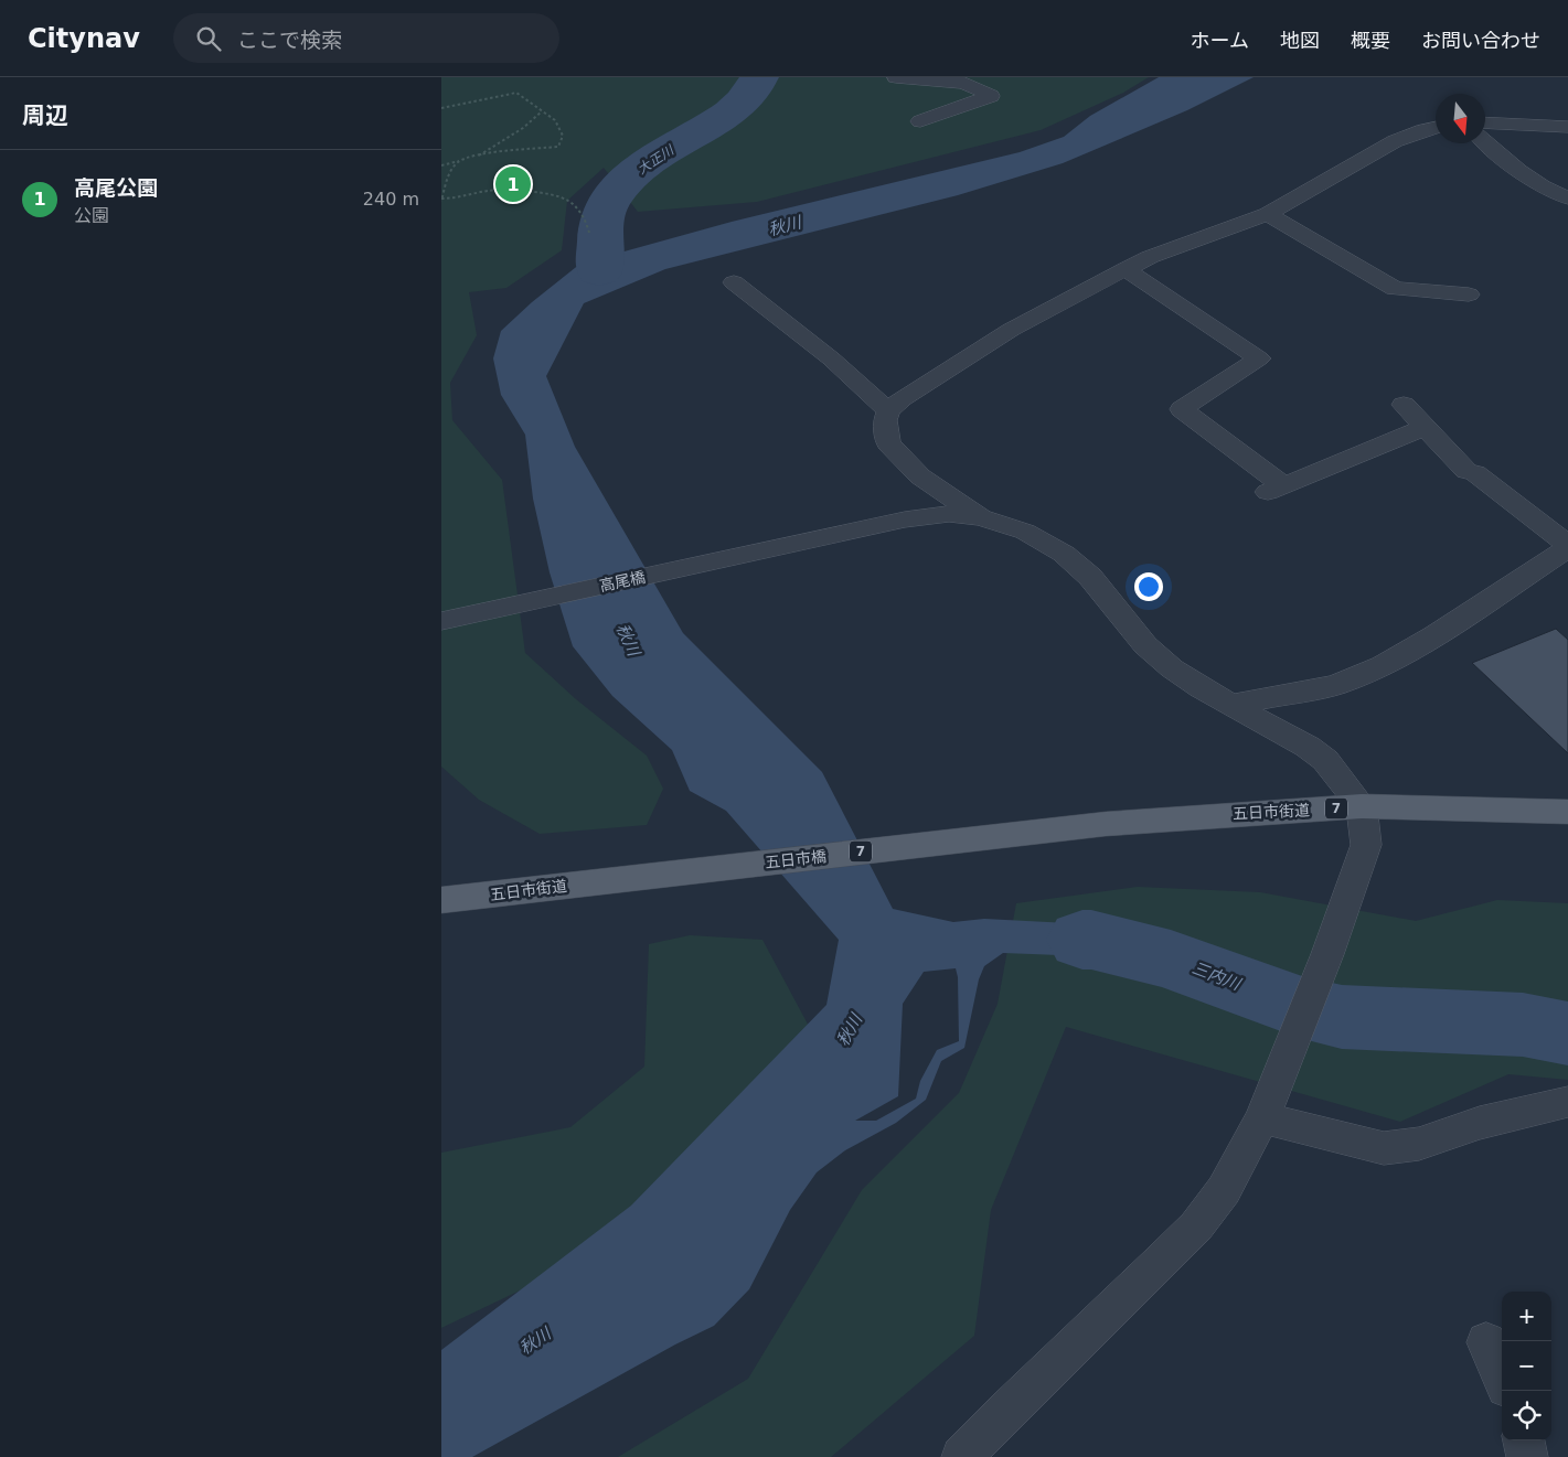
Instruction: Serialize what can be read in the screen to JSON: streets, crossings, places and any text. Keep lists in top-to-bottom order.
{
  "streets": {
    "main road": ["7", "五日市街道", "五日市橋"],
    "street": ["高尾橋"]
  },
  "crossings": [
    ["五日市街道", "五日市橋"]
  ],
  "water": ["大正川", "秋川", "三内川"],
  "north": "bottom",
  "page": {
    "header": "Citynav",
    "search": "ここで検索",
    "nav": [
      "ホーム",
      "地図",
      "概要",
      "お問い合わせ"
    ],
    "heading": "周辺",
    "list": [
      {
        "mark": "1",
        "name": "高尾公園",
        "note": "公園",
        "value": "240 m"
      }
    ],
    "pins": "1",
    "map_buttons": ["+", "−"]
  }
}
